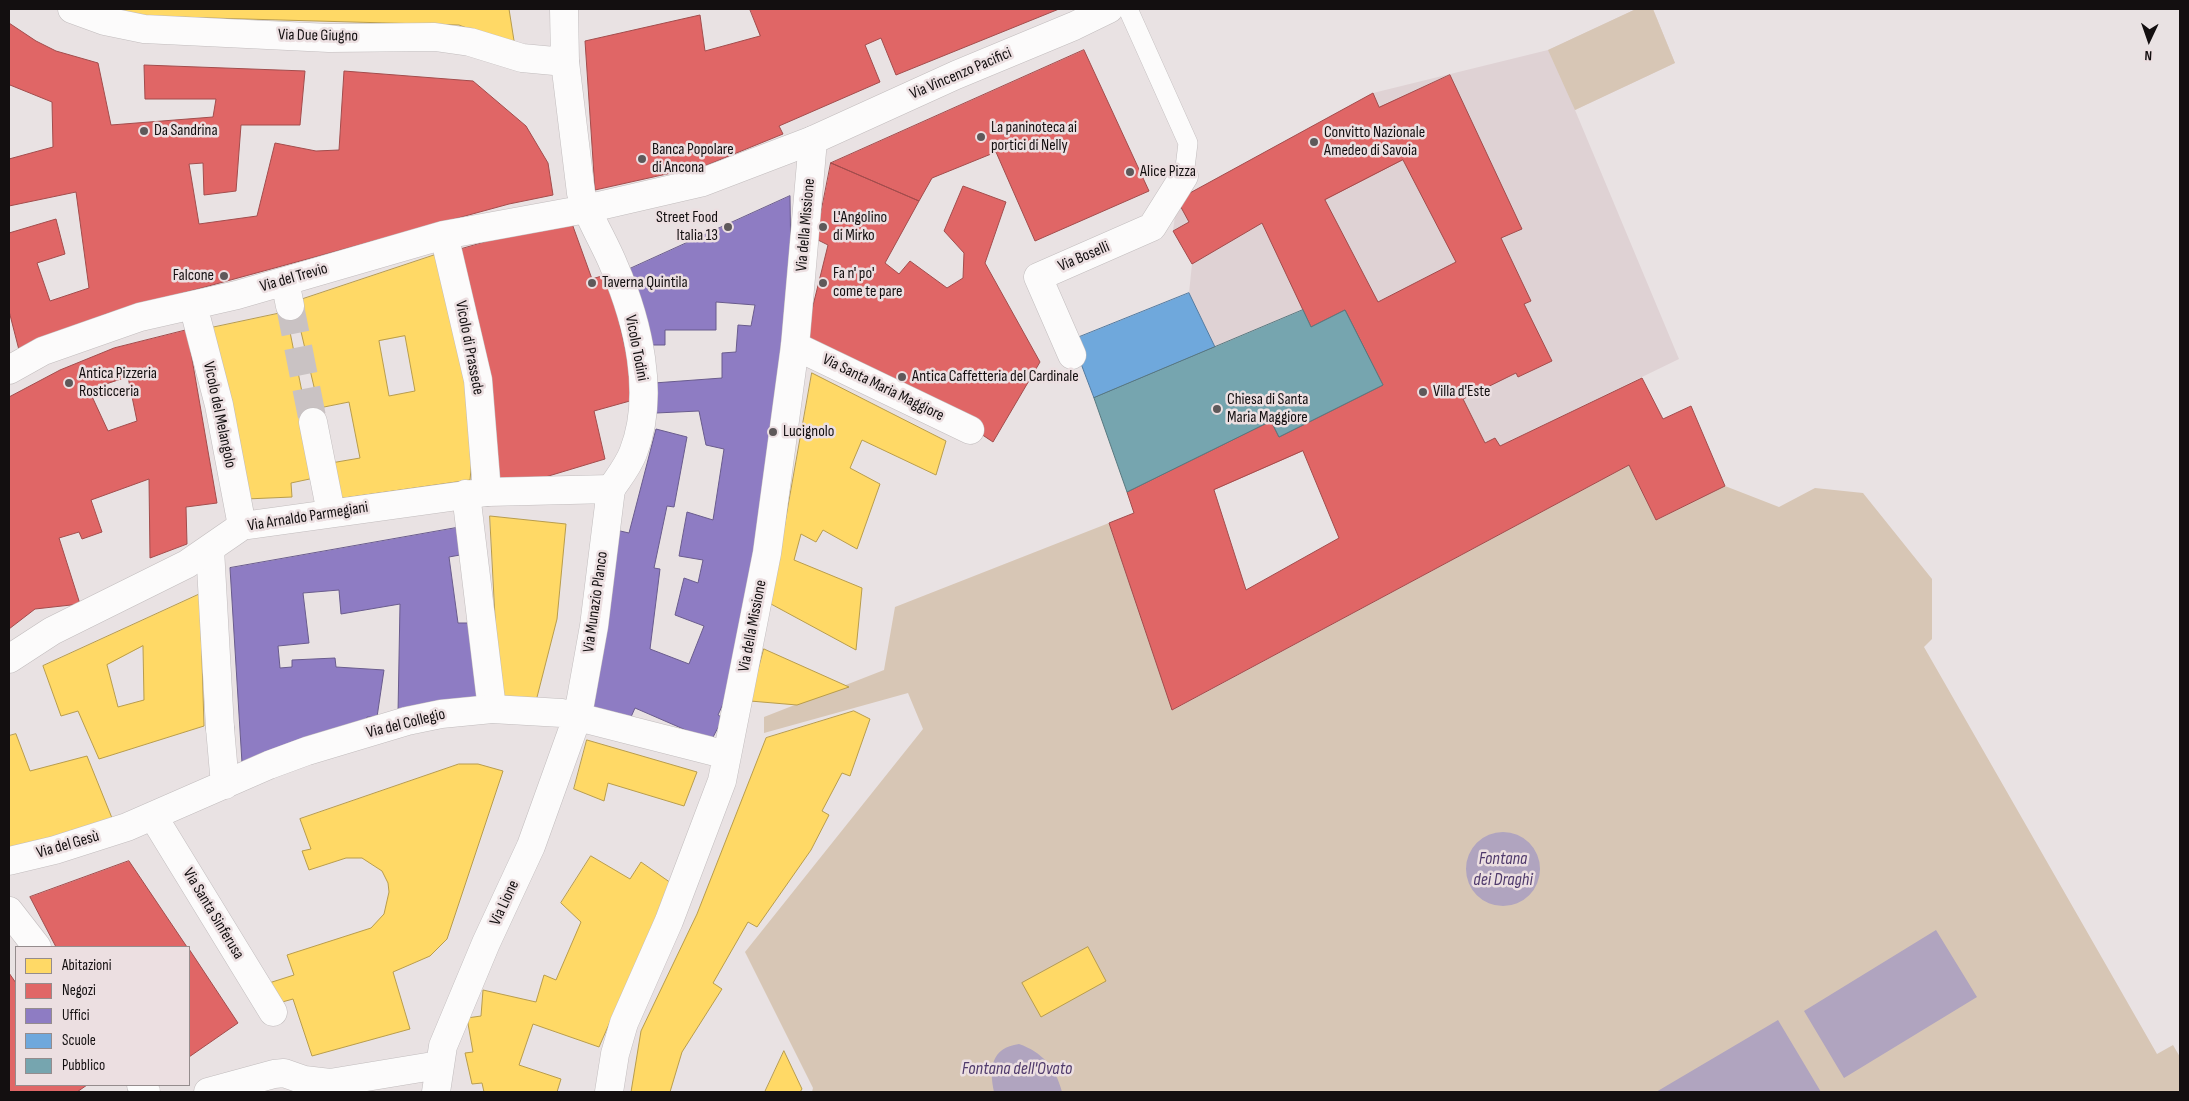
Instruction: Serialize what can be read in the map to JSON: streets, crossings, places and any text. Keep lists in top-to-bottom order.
{
  "streets": {
    "street": [
      "Via Due Giugno",
      "Via Vincenzo Pacifici",
      "Via della Missione",
      "Via Boselli",
      "Via del Trevio",
      "Vicolo di Prassede",
      "Vicolo Todini",
      "Via Santa Maria Maggiore",
      "Vicolo del Melangolo",
      "Via Arnaldo Parmegiani",
      "Via Munazio Planco",
      "Via del Collegio",
      "Via del Gesù",
      "Via Lione",
      "Via Santa Sinferusa"
    ]
  },
  "crossings": [
    ["Via Vincenzo Pacifici", "Via della Missione"],
    ["Via Vincenzo Pacifici", "Via del Trevio"],
    ["Via Vincenzo Pacifici", "Vicolo Todini"],
    ["Via della Missione", "Via Santa Maria Maggiore"],
    ["Via della Missione", "Via del Collegio"],
    ["Via del Trevio", "Vicolo di Prassede"],
    ["Via del Trevio", "Vicolo Todini"],
    ["Via del Trevio", "Vicolo del Melangolo"],
    ["Vicolo di Prassede", "Via Arnaldo Parmegiani"],
    ["Vicolo di Prassede", "Via del Collegio"],
    ["Vicolo Todini", "Via Arnaldo Parmegiani"],
    ["Vicolo Todini", "Via Munazio Planco"],
    ["Vicolo del Melangolo", "Via Arnaldo Parmegiani"],
    ["Via Arnaldo Parmegiani", "Via Munazio Planco"],
    ["Via Munazio Planco", "Via del Collegio"],
    ["Via Munazio Planco", "Via Lione"],
    ["Via del Collegio", "Via del Gesù"],
    ["Via del Collegio", "Via Lione"],
    ["Via del Collegio", "Via Santa Sinferusa"],
    ["Via del Gesù", "Via Santa Sinferusa"]
  ],
  "water": ["Fontana dei Draghi", "Fontana dell'Ovato"],
  "places": [
    "Da Sandrina",
    "La paninoteca ai portici di Nelly",
    "Convitto Nazionale Amedeo di Savoia",
    "Banca Popolare di Ancona",
    "Alice Pizza",
    "Street Food Italia 13",
    "L'Angolino di Mirko",
    "Falcone",
    "Taverna Quintila",
    "Fa n' po' come te pare",
    "Antica Caffetteria del Cardinale",
    "Antica Pizzeria Rosticceria",
    "Villa d'Este",
    "Chiesa di Santa Maria Maggiore",
    "Lucignolo"
  ],
  "legend": [
    "Abitazioni",
    "Negozi",
    "Uffici",
    "Scuole",
    "Pubblico"
  ],
  "north": "bottom"
}
